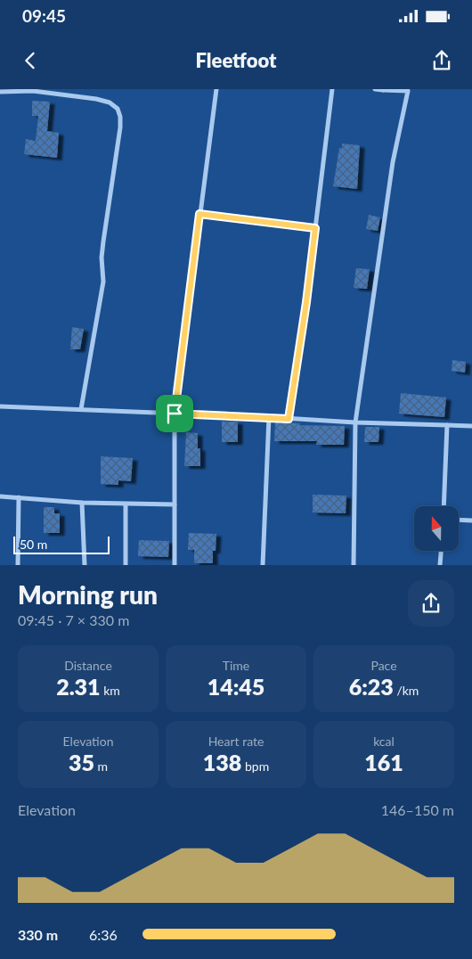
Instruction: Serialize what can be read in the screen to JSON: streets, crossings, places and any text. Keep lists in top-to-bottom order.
{
  "scale_bar": "50 m",
  "north": "top",
  "page": {
    "status": "09:45",
    "header": "Fleetfoot",
    "scale": "50 m",
    "heading": ["Morning run", "09:45 · 7 × 330 m"],
    "stats": [
      ["Distance", "2.31 km"],
      ["Time", "14:45"],
      ["Pace", "6:23 /km"],
      ["Elevation", "35 m"],
      ["Heart rate", "138 bpm"],
      ["kcal", "161"]
    ],
    "chart": ["Elevation", "146–150 m"],
    "list": [
      {
        "name": "330 m",
        "note": "6:36"
      }
    ]
  }
}
